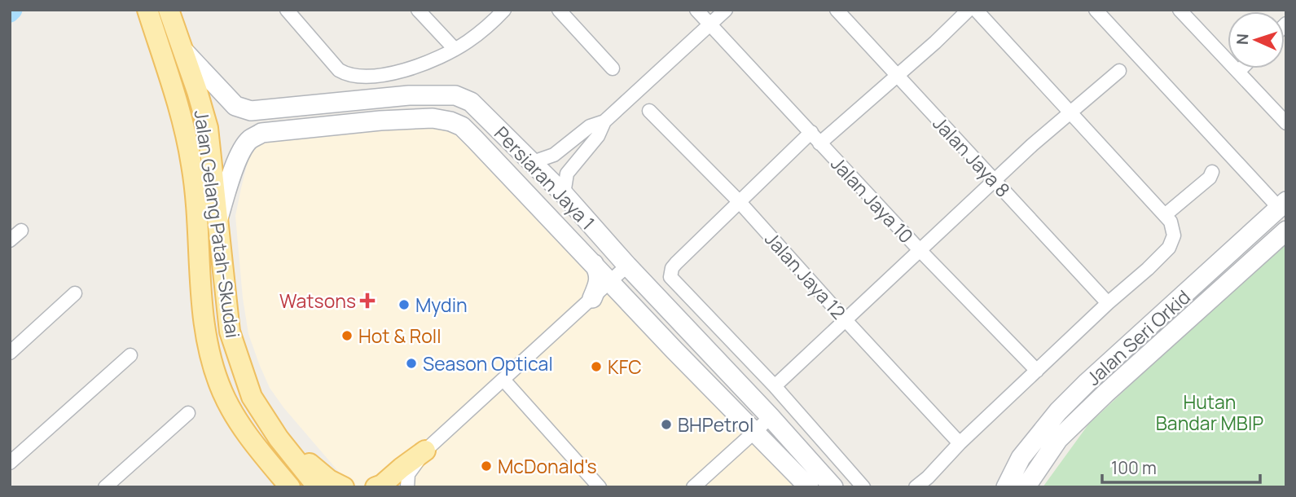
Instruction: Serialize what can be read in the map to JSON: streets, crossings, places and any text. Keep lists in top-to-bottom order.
{
  "streets": {
    "main road": ["Persiaran Jaya 1", "Jalan Gelang Patah-Skudai", "Jalan Seri Orkid"],
    "street": ["Jalan Jaya 8", "Jalan Jaya 10", "Jalan Jaya 12"]
  },
  "crossings": [
    ["Persiaran Jaya 1", "Jalan Gelang Patah-Skudai"]
  ],
  "parks": ["Hutan Bandar MBIP"],
  "places": {
    "health": ["Watsons"],
    "other": [
      "Mydin",
      "Hot & Roll",
      "Season Optical",
      "KFC",
      "BHPetrol",
      "McDonald's"
    ]
  },
  "scale_bar": "100 m",
  "north": "left"
}
